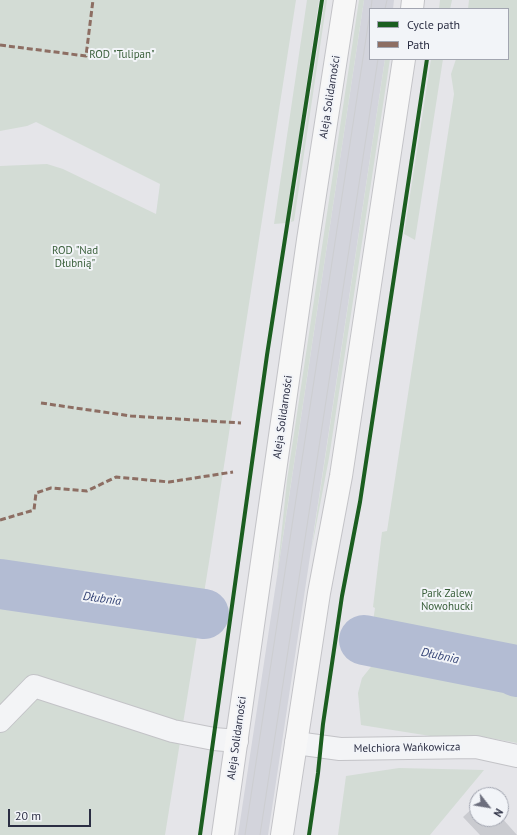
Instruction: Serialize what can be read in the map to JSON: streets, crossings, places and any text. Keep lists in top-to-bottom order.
{
  "streets": {
    "street": ["Aleja Solidarności", "Melchiora Wańkowicza"]
  },
  "water": ["Dłubnia"],
  "parks": ["ROD \"Tulipan\"", "ROD \"Nad Dłubnią\"", "Park Zalew Nowohucki"],
  "legend": ["Cycle path", "Path"],
  "scale_bar": "20 m",
  "north": "bottom right"
}
